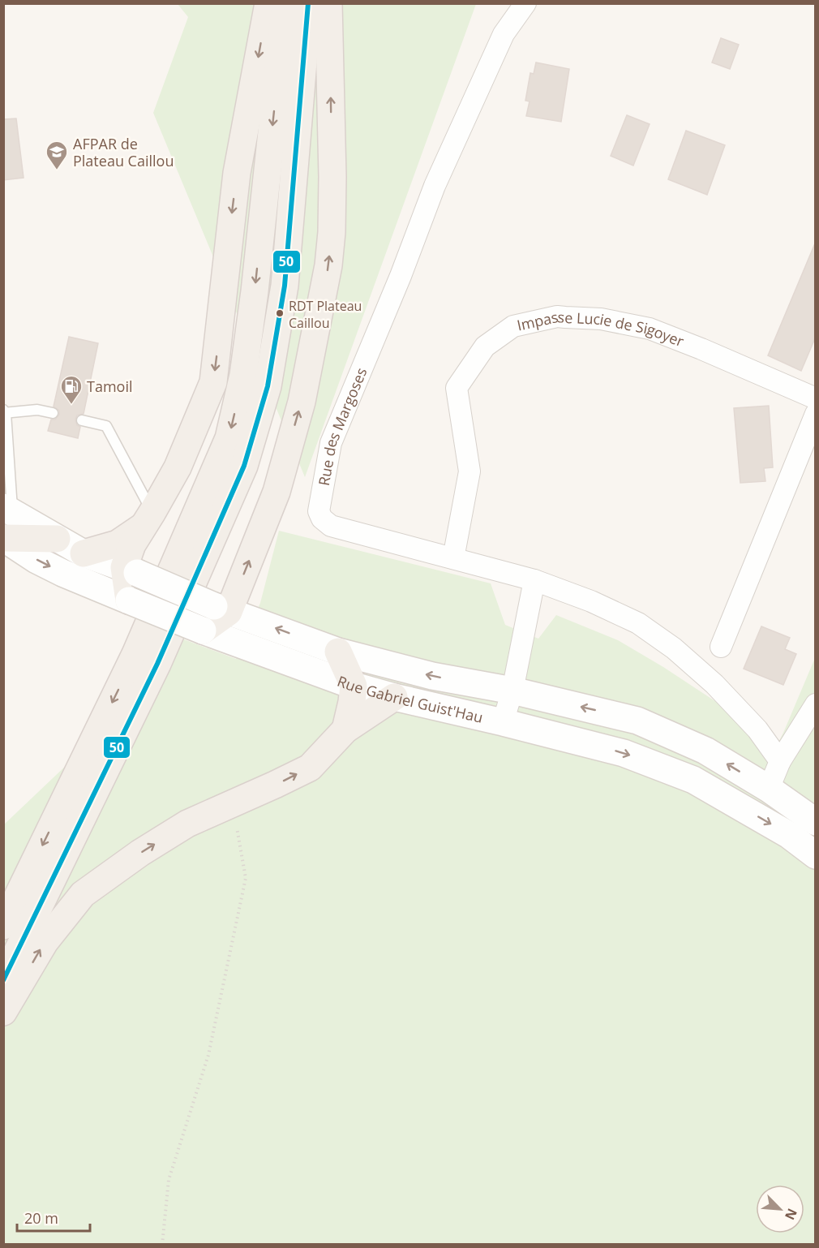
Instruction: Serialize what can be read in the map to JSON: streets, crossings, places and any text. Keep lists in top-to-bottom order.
{
  "streets": {
    "main road": ["Rue Gabriel Guist'Hau"],
    "street": ["Impasse Lucie de Sigoyer", "Rue des Margoses"]
  },
  "crossings": [
    ["Impasse Lucie de Sigoyer", "Rue des Margoses"]
  ],
  "places": {
    "school or university": ["AFPAR de Plateau Caillou"],
    "other": ["RDT Plateau Caillou"],
    "fuel station": ["Tamoil"]
  },
  "lines": ["transit line 50"],
  "scale_bar": "20 m",
  "north": "bottom right"
}
